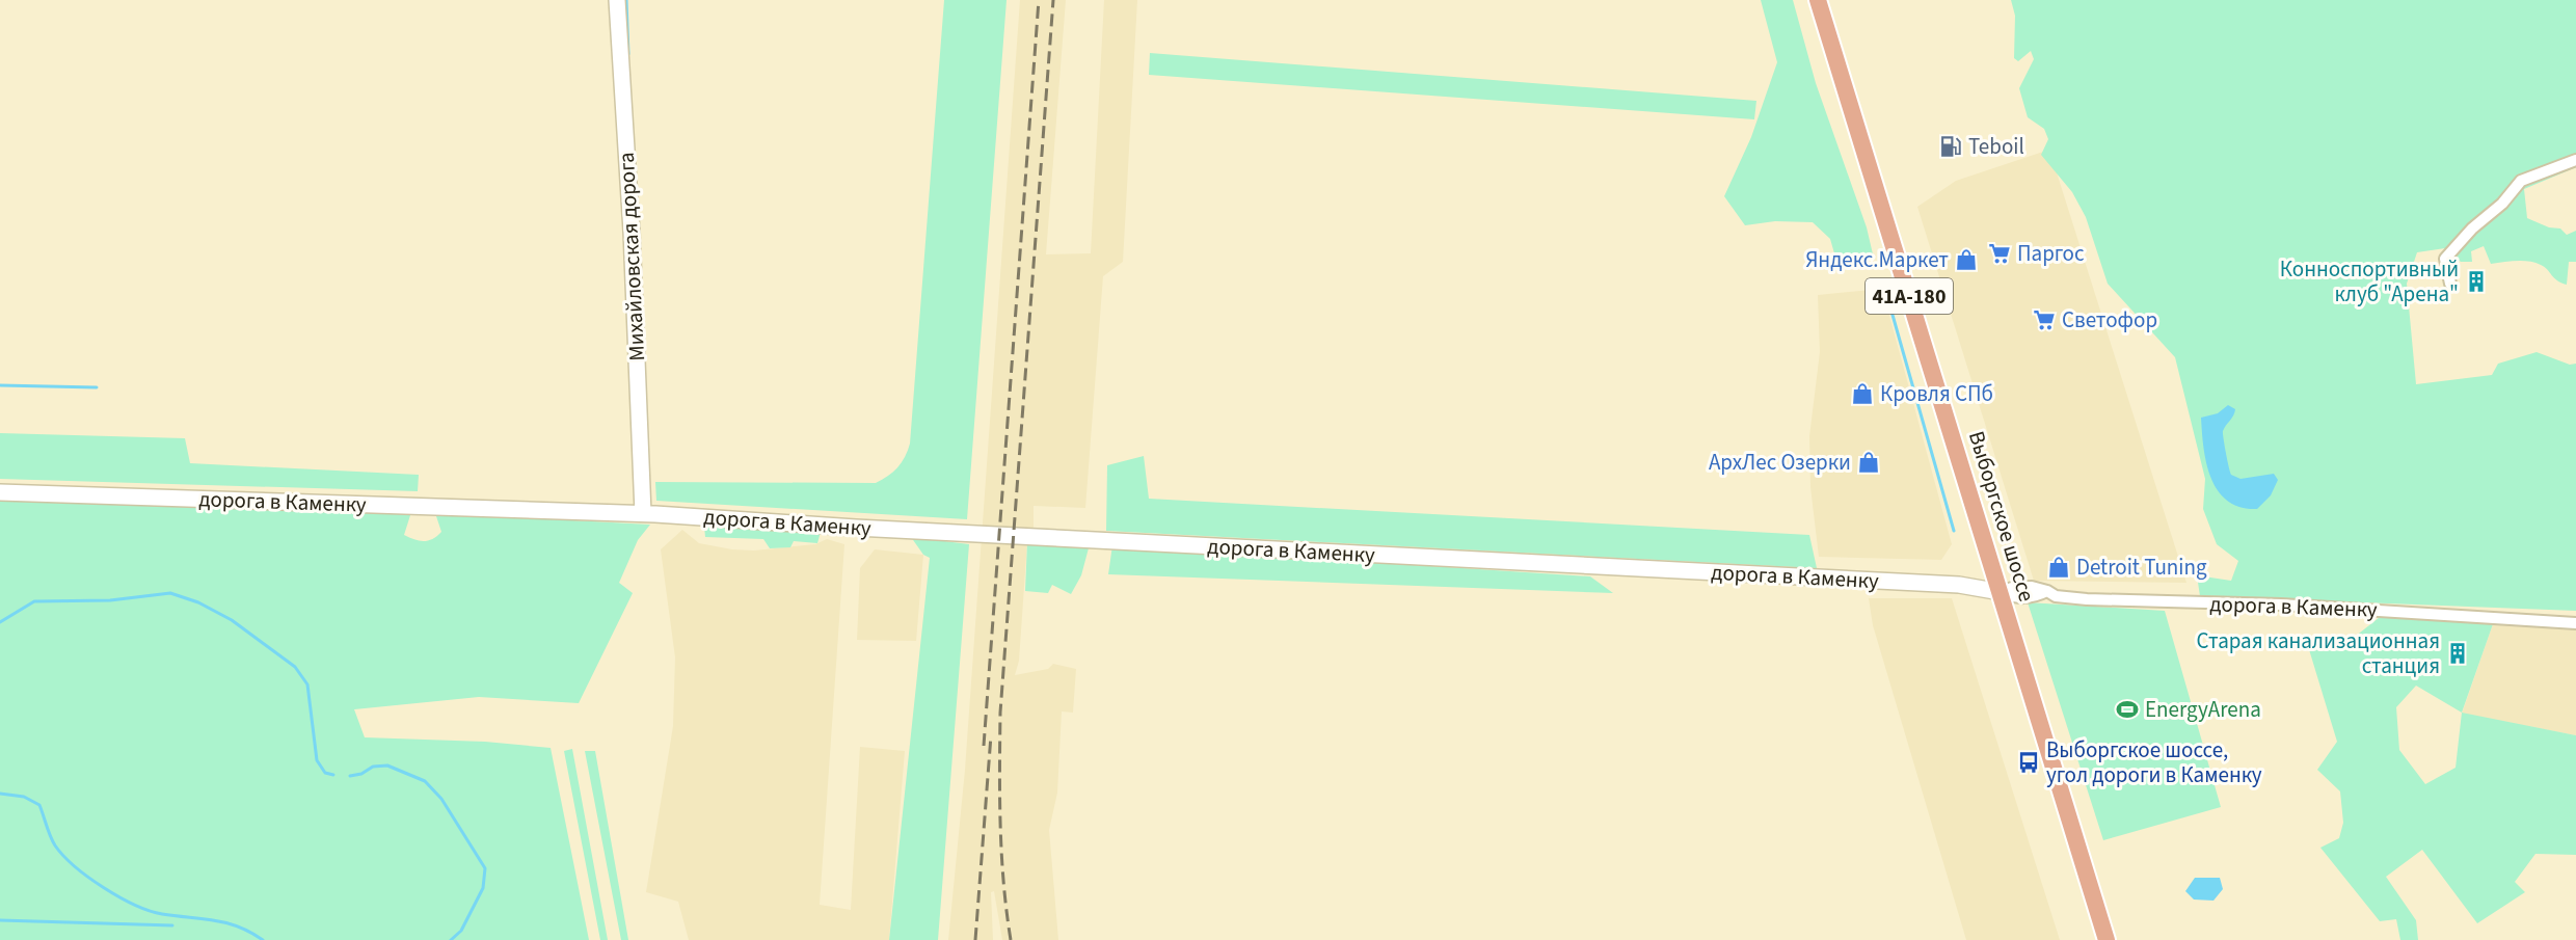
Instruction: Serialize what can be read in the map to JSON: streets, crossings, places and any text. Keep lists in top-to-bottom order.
{
  "streets": {
    "main road": ["41А-180", "Выборгское шоссе"],
    "street": ["Михайловская дорога", "дорога в Каменку"]
  },
  "crossings": [
    ["Михайловская дорога", "дорога в Каменку"],
    ["дорога в Каменку", "Выборгское шоссе"]
  ],
  "places": {
    "fuel station": ["Teboil"],
    "supermarket": ["Паргос", "Светофор"],
    "shop": [
      "Яндекс.Маркет",
      "Кровля СПб",
      "АрхЛес Озерки",
      "Detroit Tuning"
    ],
    "building": ["Конноспортивный клуб \"Арена\"", "Старая канализационная станция"],
    "sports": ["EnergyArena"],
    "bus stop": ["Выборгское шоссе, угол дороги в Каменку"]
  }
}
